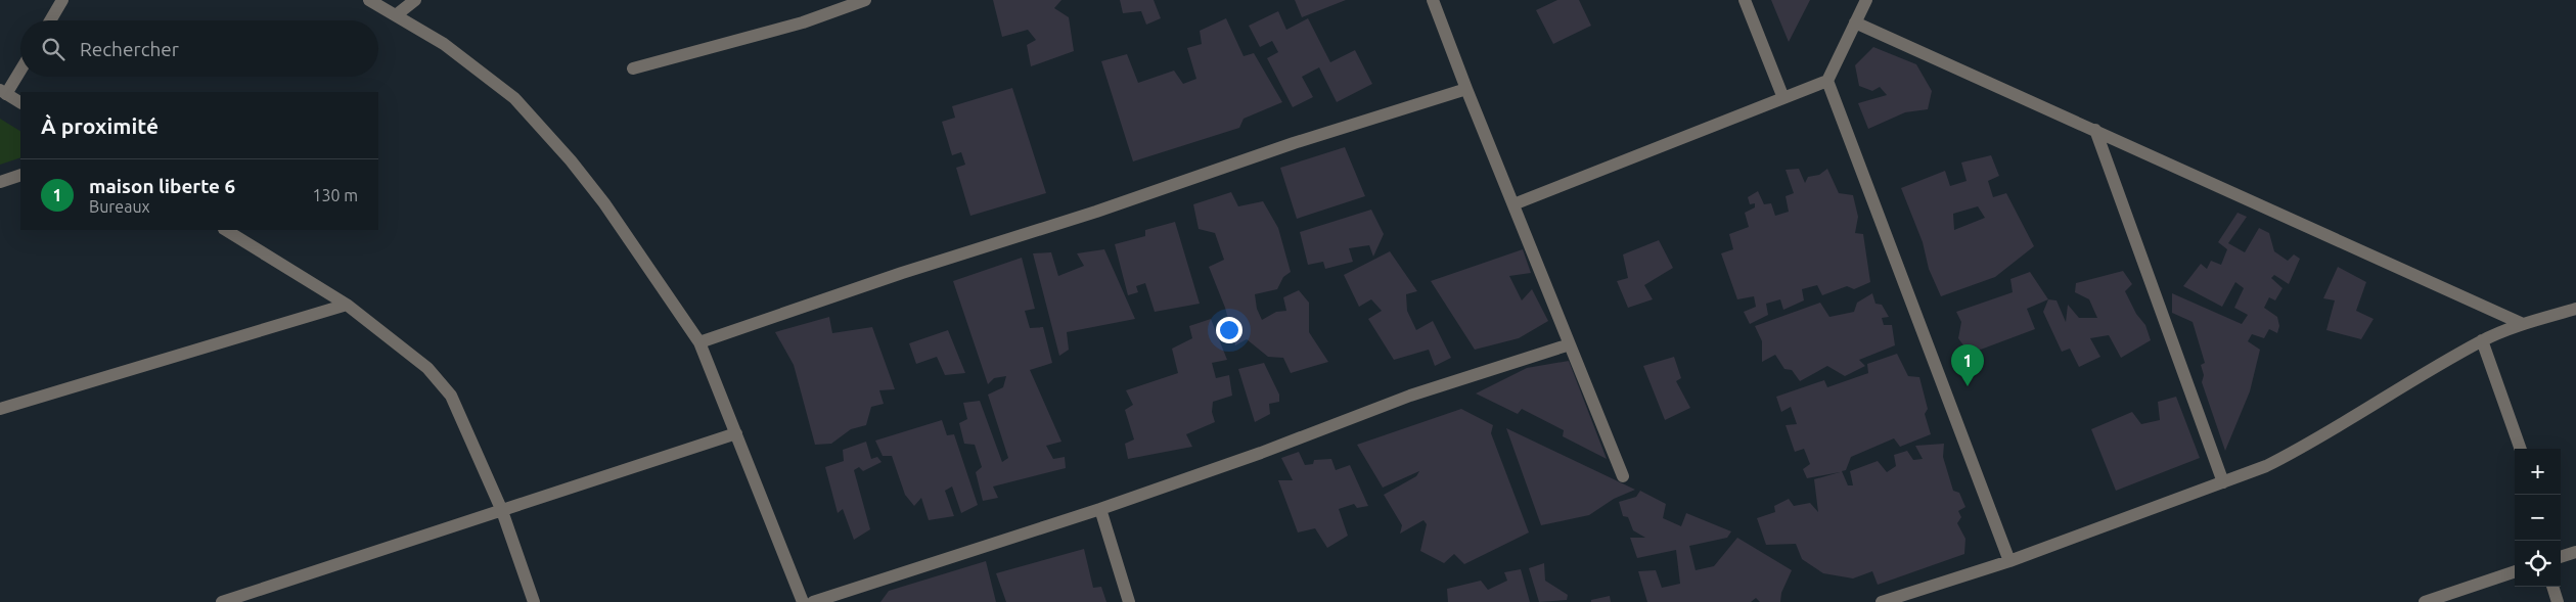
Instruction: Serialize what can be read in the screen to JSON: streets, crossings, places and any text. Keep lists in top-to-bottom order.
{
  "page": {
    "search": "Rechercher",
    "heading": "À proximité",
    "list": [
      {
        "mark": "1",
        "name": "maison liberte 6",
        "note": "Bureaux",
        "value": "130 m"
      }
    ],
    "pins": "1",
    "map_buttons": ["+", "−"]
  }
}
